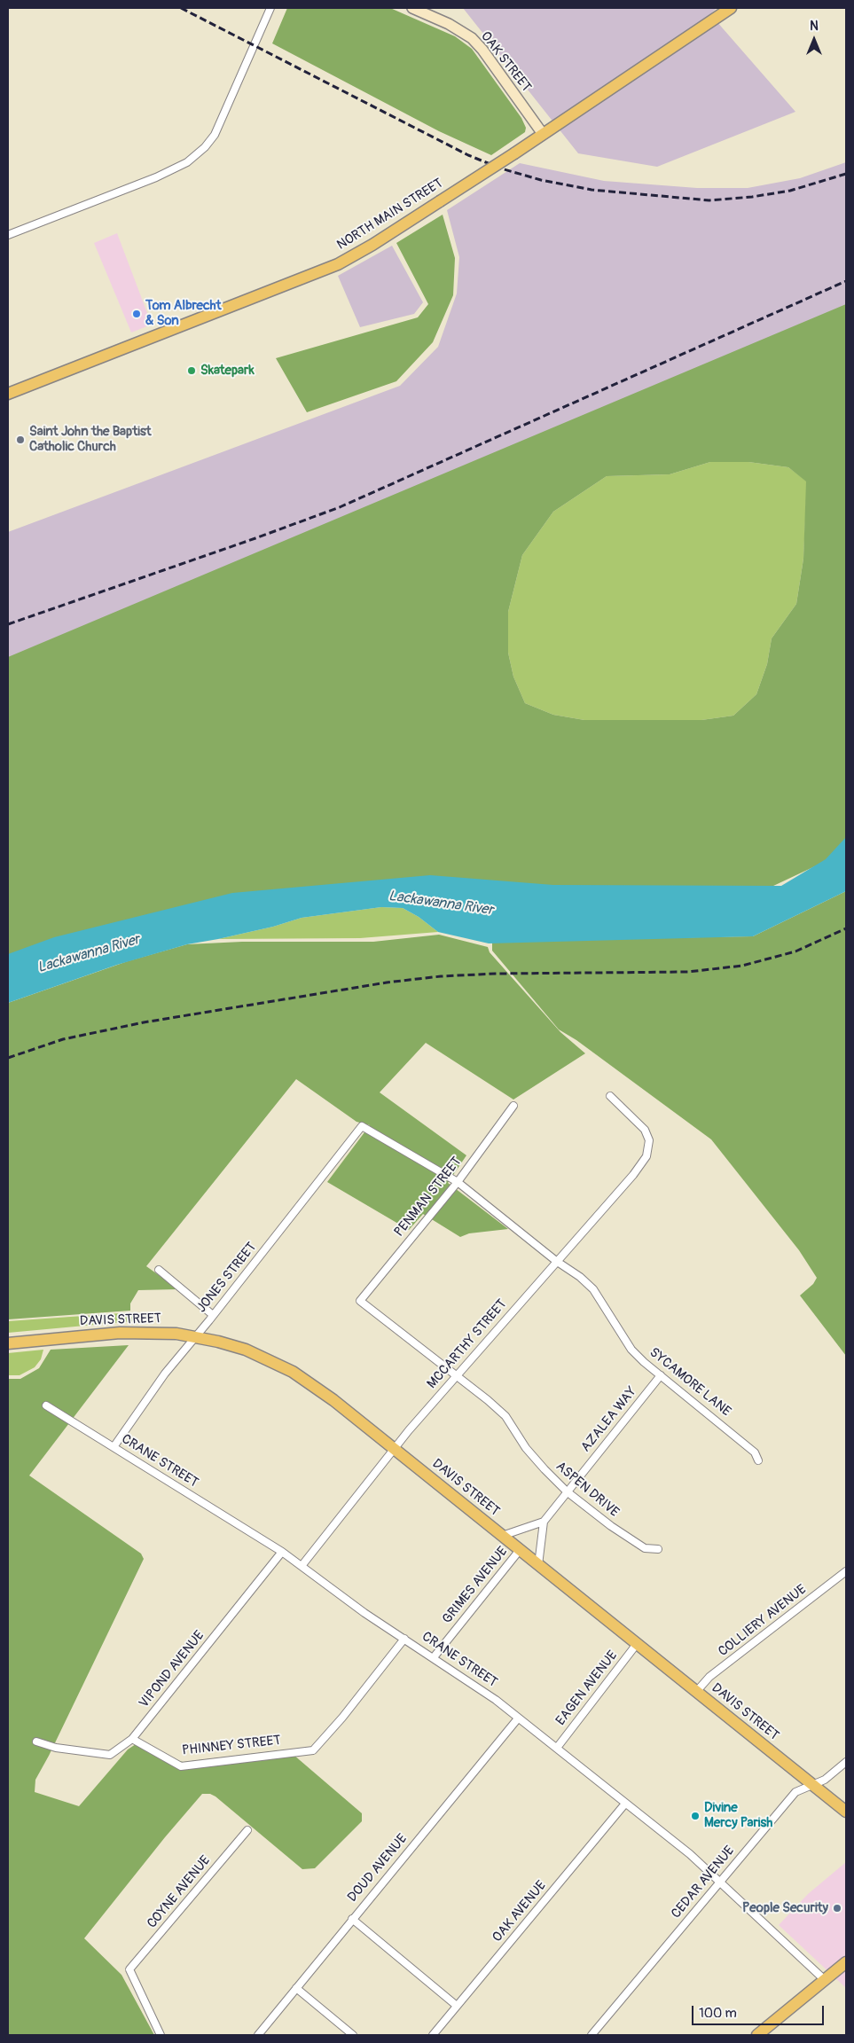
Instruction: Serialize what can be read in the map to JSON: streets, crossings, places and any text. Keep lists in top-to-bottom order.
{
  "streets": {
    "main road": ["NORTH MAIN STREET", "DAVIS STREET"],
    "street": [
      "OAK STREET",
      "PENMAN STREET",
      "JONES STREET",
      "MCCARTHY STREET",
      "SYCAMORE LANE",
      "AZALEA WAY",
      "CRANE STREET",
      "ASPEN DRIVE",
      "GRIMES AVENUE",
      "COLLIERY AVENUE",
      "VIPOND AVENUE",
      "EAGEN AVENUE",
      "PHINNEY STREET",
      "DOUD AVENUE",
      "CEDAR AVENUE",
      "COYNE AVENUE",
      "OAK AVENUE"
    ]
  },
  "crossings": [
    ["OAK STREET", "NORTH MAIN STREET"],
    ["PENMAN STREET", "SYCAMORE LANE"],
    ["PENMAN STREET", "ASPEN DRIVE"],
    ["JONES STREET", "DAVIS STREET"],
    ["JONES STREET", "SYCAMORE LANE"],
    ["JONES STREET", "CRANE STREET"],
    ["DAVIS STREET", "MCCARTHY STREET"],
    ["DAVIS STREET", "GRIMES AVENUE"],
    ["DAVIS STREET", "COLLIERY AVENUE"],
    ["DAVIS STREET", "EAGEN AVENUE"],
    ["DAVIS STREET", "CEDAR AVENUE"],
    ["MCCARTHY STREET", "SYCAMORE LANE"],
    ["MCCARTHY STREET", "CRANE STREET"],
    ["MCCARTHY STREET", "ASPEN DRIVE"],
    ["SYCAMORE LANE", "AZALEA WAY"],
    ["AZALEA WAY", "ASPEN DRIVE"],
    ["CRANE STREET", "GRIMES AVENUE"],
    ["CRANE STREET", "VIPOND AVENUE"],
    ["CRANE STREET", "EAGEN AVENUE"],
    ["CRANE STREET", "PHINNEY STREET"],
    ["CRANE STREET", "DOUD AVENUE"],
    ["CRANE STREET", "CEDAR AVENUE"],
    ["CRANE STREET", "OAK AVENUE"],
    ["VIPOND AVENUE", "PHINNEY STREET"]
  ],
  "water": ["Lackawanna River"],
  "places": [
    "Tom Albrecht & Son",
    "Skatepark",
    "Saint John the Baptist Catholic Church",
    "Divine Mercy Parish",
    "People Security"
  ],
  "scale_bar": "100 m",
  "north": "top"
}
